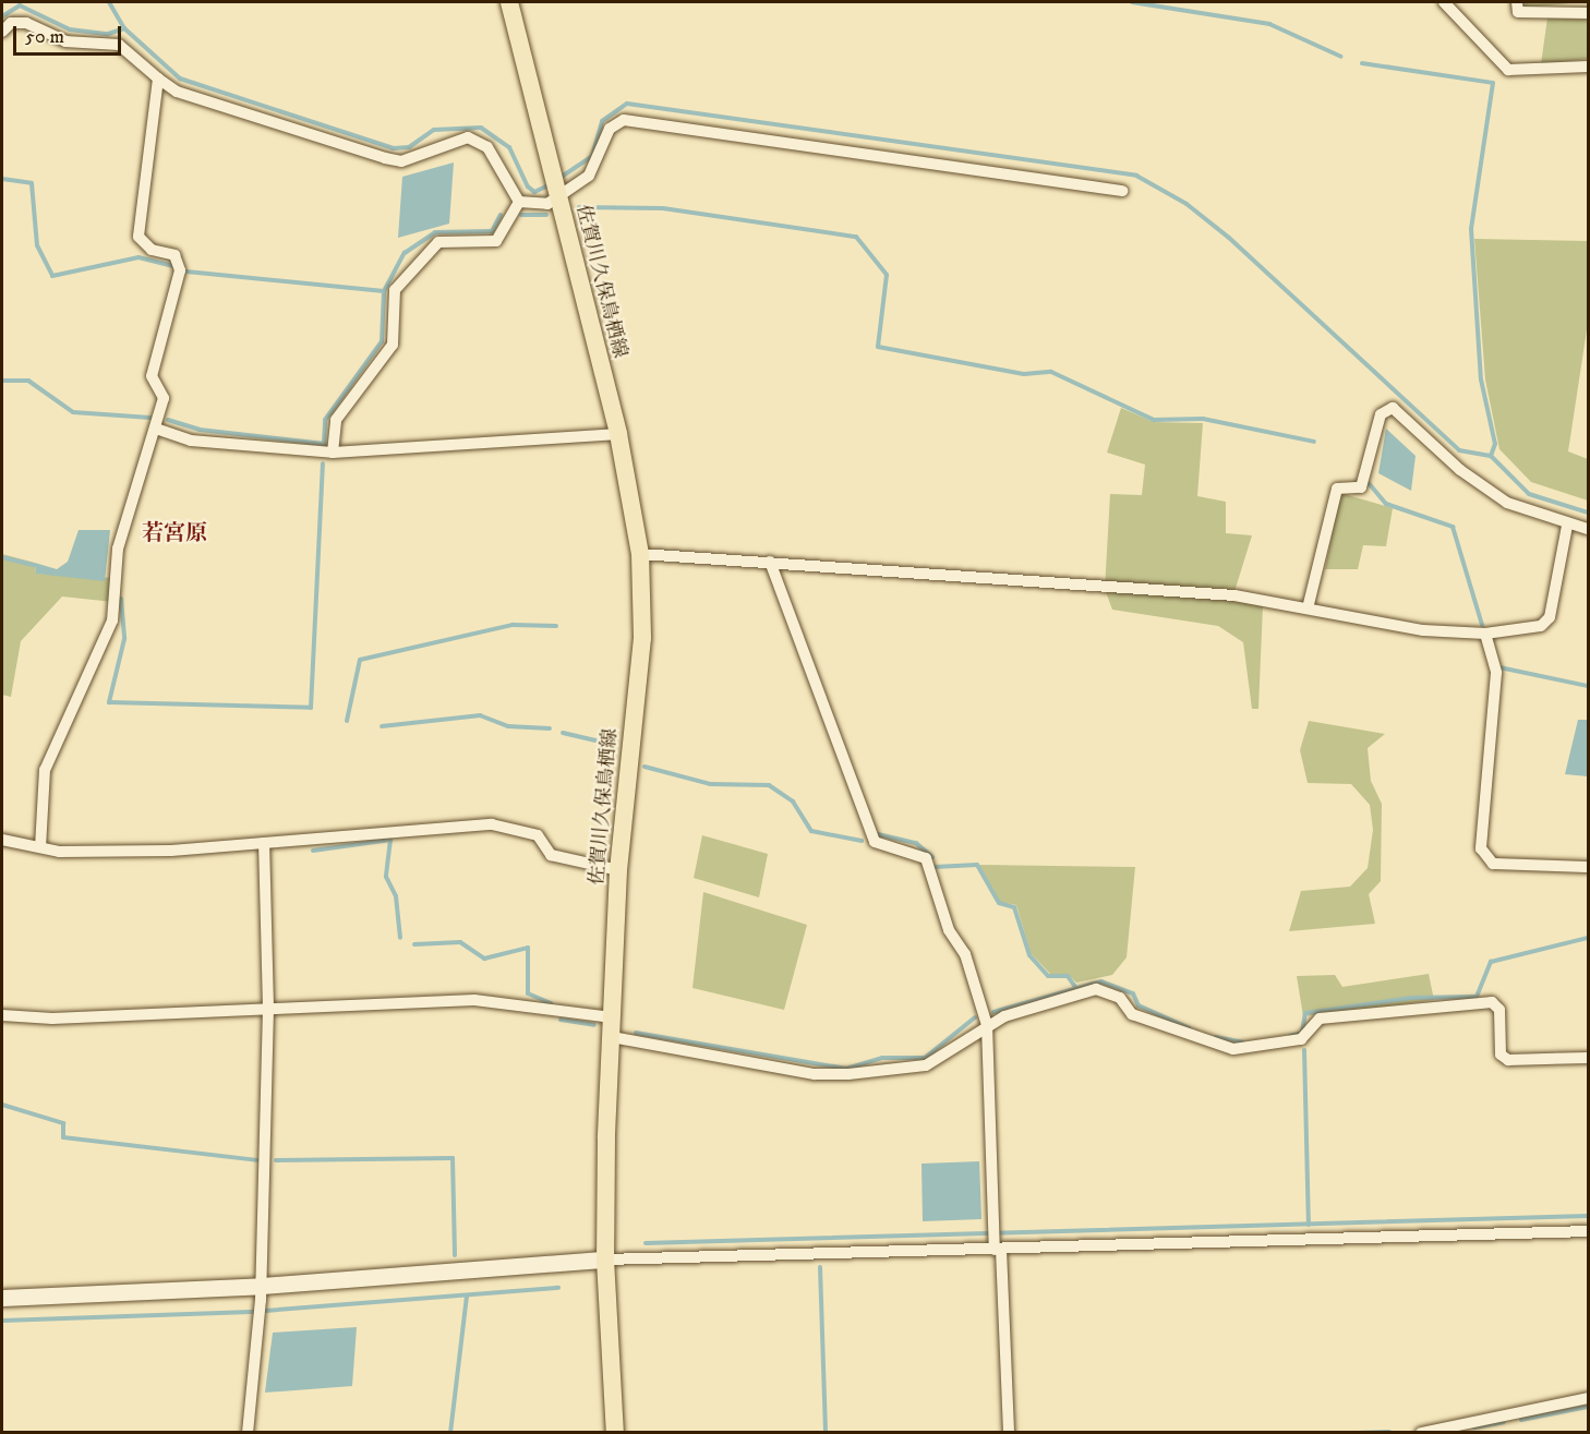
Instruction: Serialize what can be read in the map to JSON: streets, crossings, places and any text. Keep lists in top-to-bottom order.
{
  "streets": {
    "main road": ["佐賀川久保鳥栖線"]
  },
  "districts": ["若宮原"],
  "scale_bar": "50 m"
}
